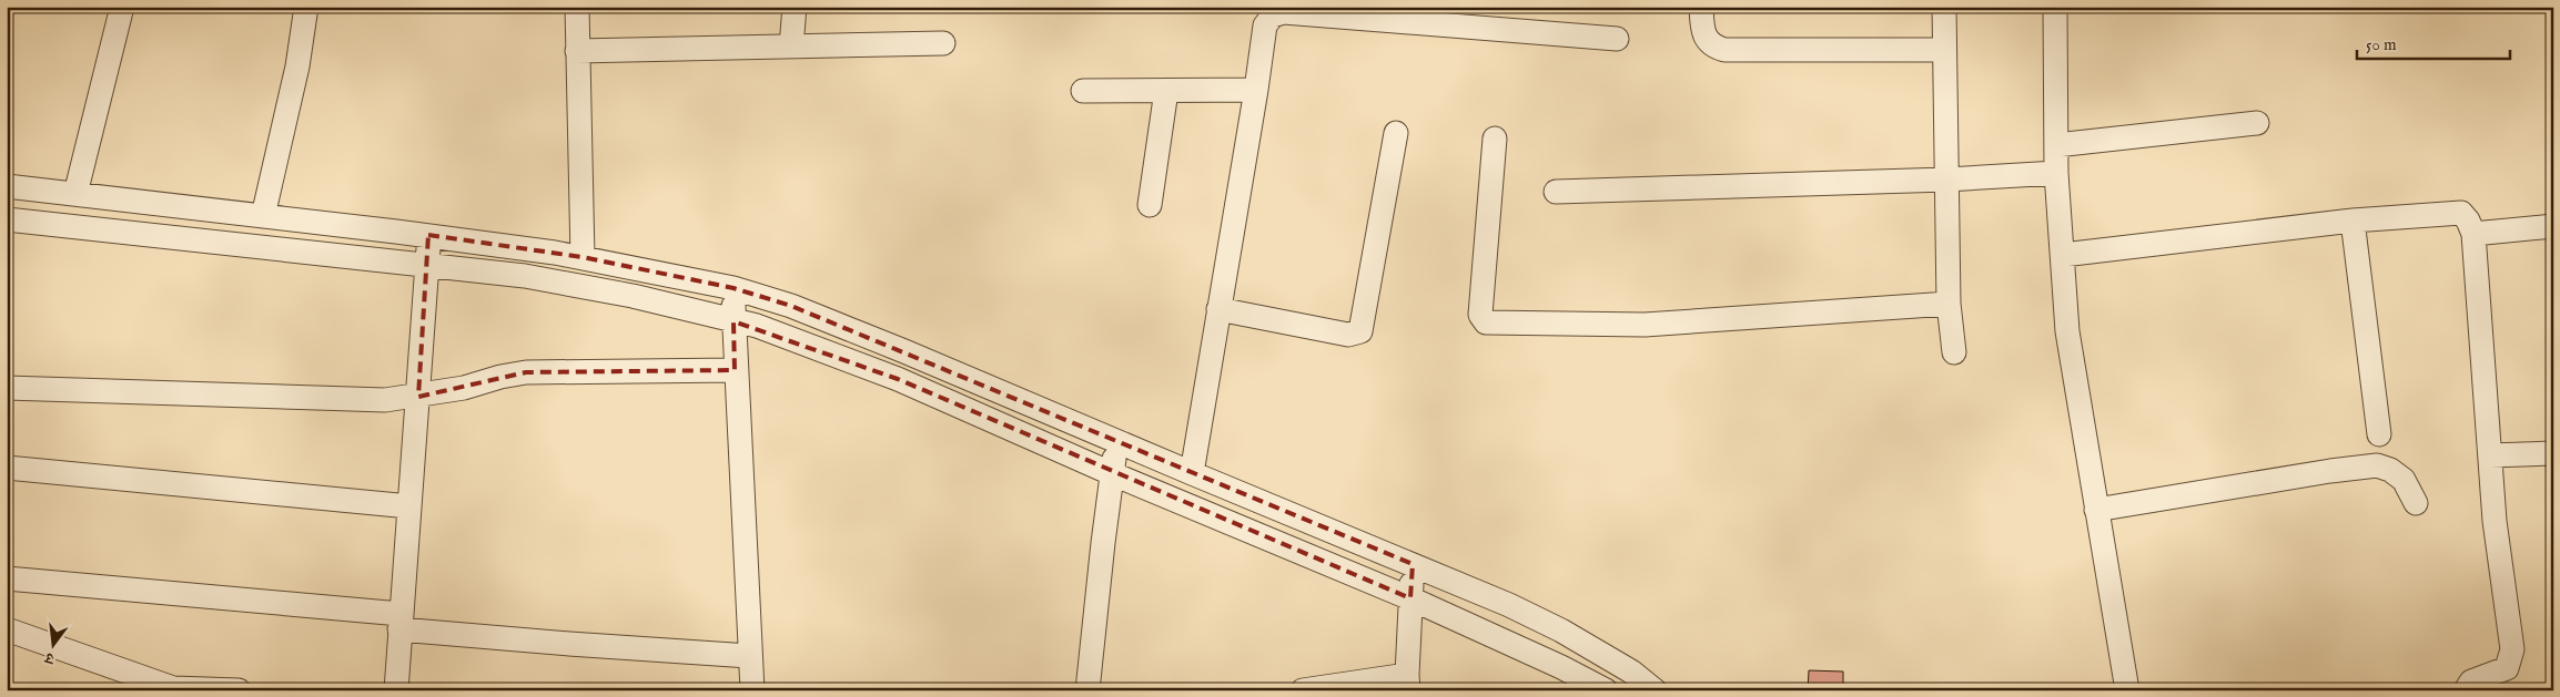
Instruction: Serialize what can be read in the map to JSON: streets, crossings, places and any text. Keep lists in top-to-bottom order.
{
  "scale_bar": "50 m",
  "north": "bottom"
}
